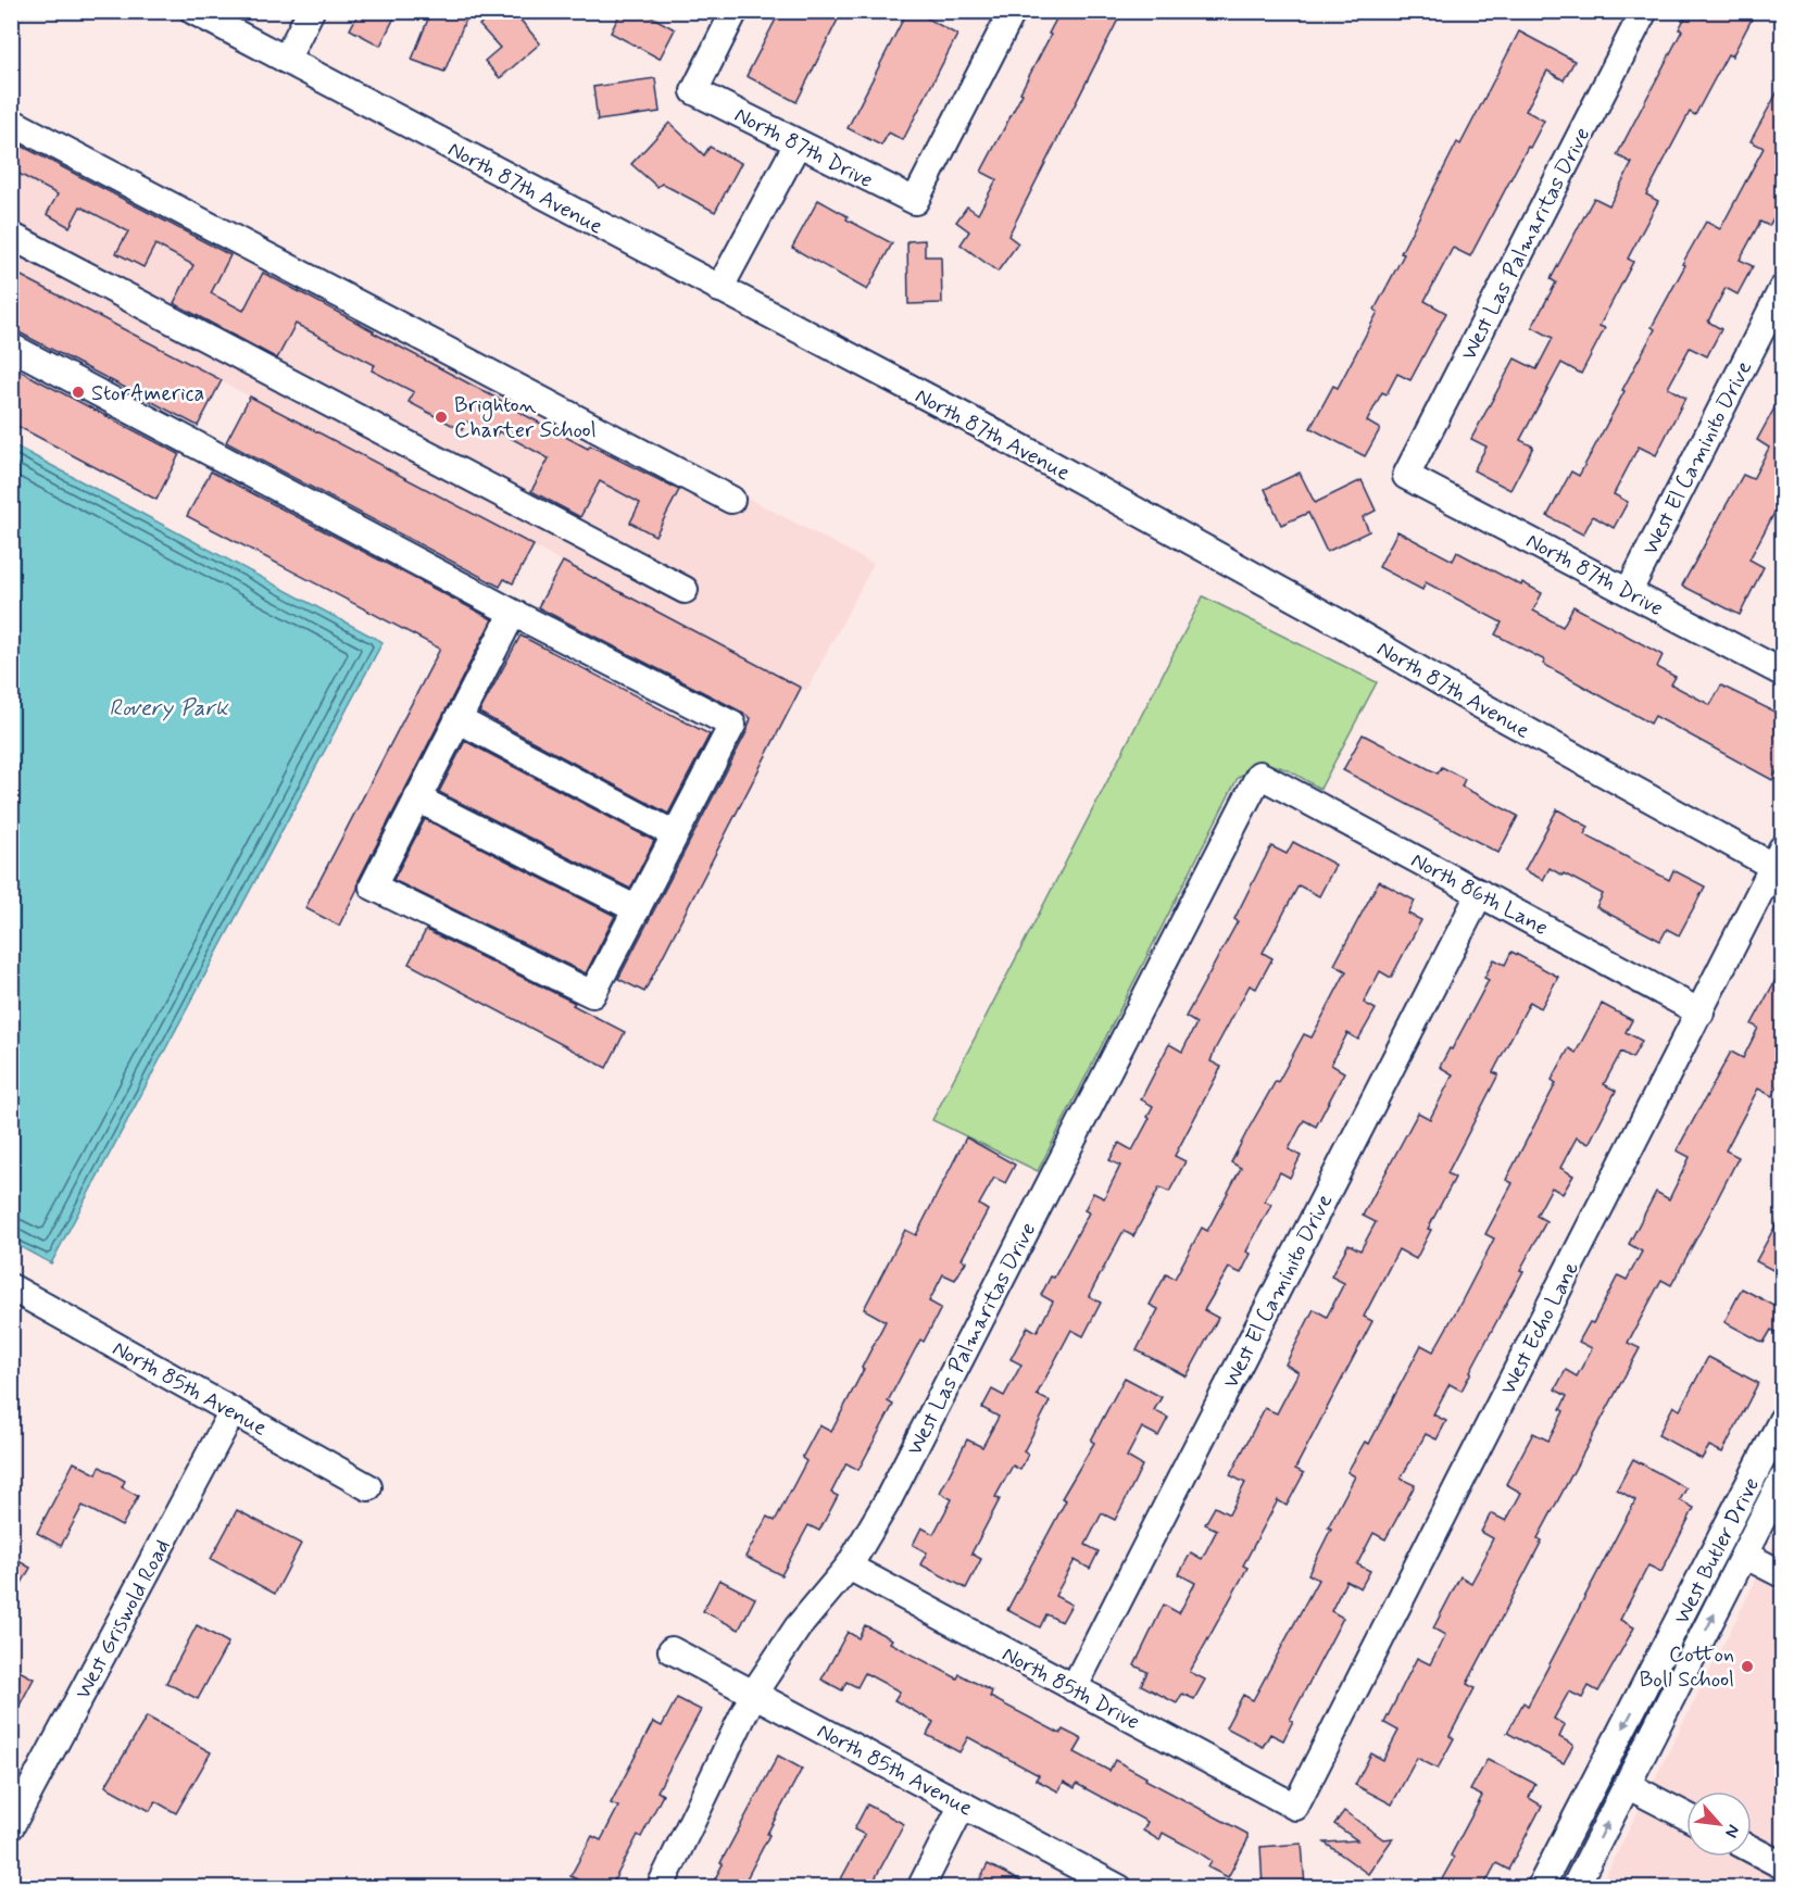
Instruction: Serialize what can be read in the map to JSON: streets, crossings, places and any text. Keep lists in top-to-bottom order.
{
  "streets": {
    "street": [
      "North 87th Drive",
      "North 87th Avenue",
      "West Las Palmaritas Drive",
      "West El Caminito Drive",
      "North 86th Lane",
      "West Echo Lane",
      "North 85th Avenue",
      "West Butler Drive",
      "West Griswold Road",
      "North 85th Drive"
    ]
  },
  "crossings": [
    ["North 87th Drive", "West Las Palmaritas Drive"],
    ["North 87th Drive", "West El Caminito Drive"],
    ["North 87th Avenue", "West Echo Lane"],
    ["West Las Palmaritas Drive", "North 86th Lane"],
    ["West Las Palmaritas Drive", "North 85th Avenue"],
    ["West Las Palmaritas Drive", "North 85th Drive"],
    ["West El Caminito Drive", "North 86th Lane"],
    ["West El Caminito Drive", "North 85th Drive"],
    ["North 86th Lane", "West Echo Lane"],
    ["West Echo Lane", "North 85th Drive"],
    ["North 85th Avenue", "West Griswold Road"]
  ],
  "water": ["Rovery Park"],
  "places": ["StorAmerica", "Brighton Charter School", "Cotton Boll School"],
  "north": "bottom right"
}
